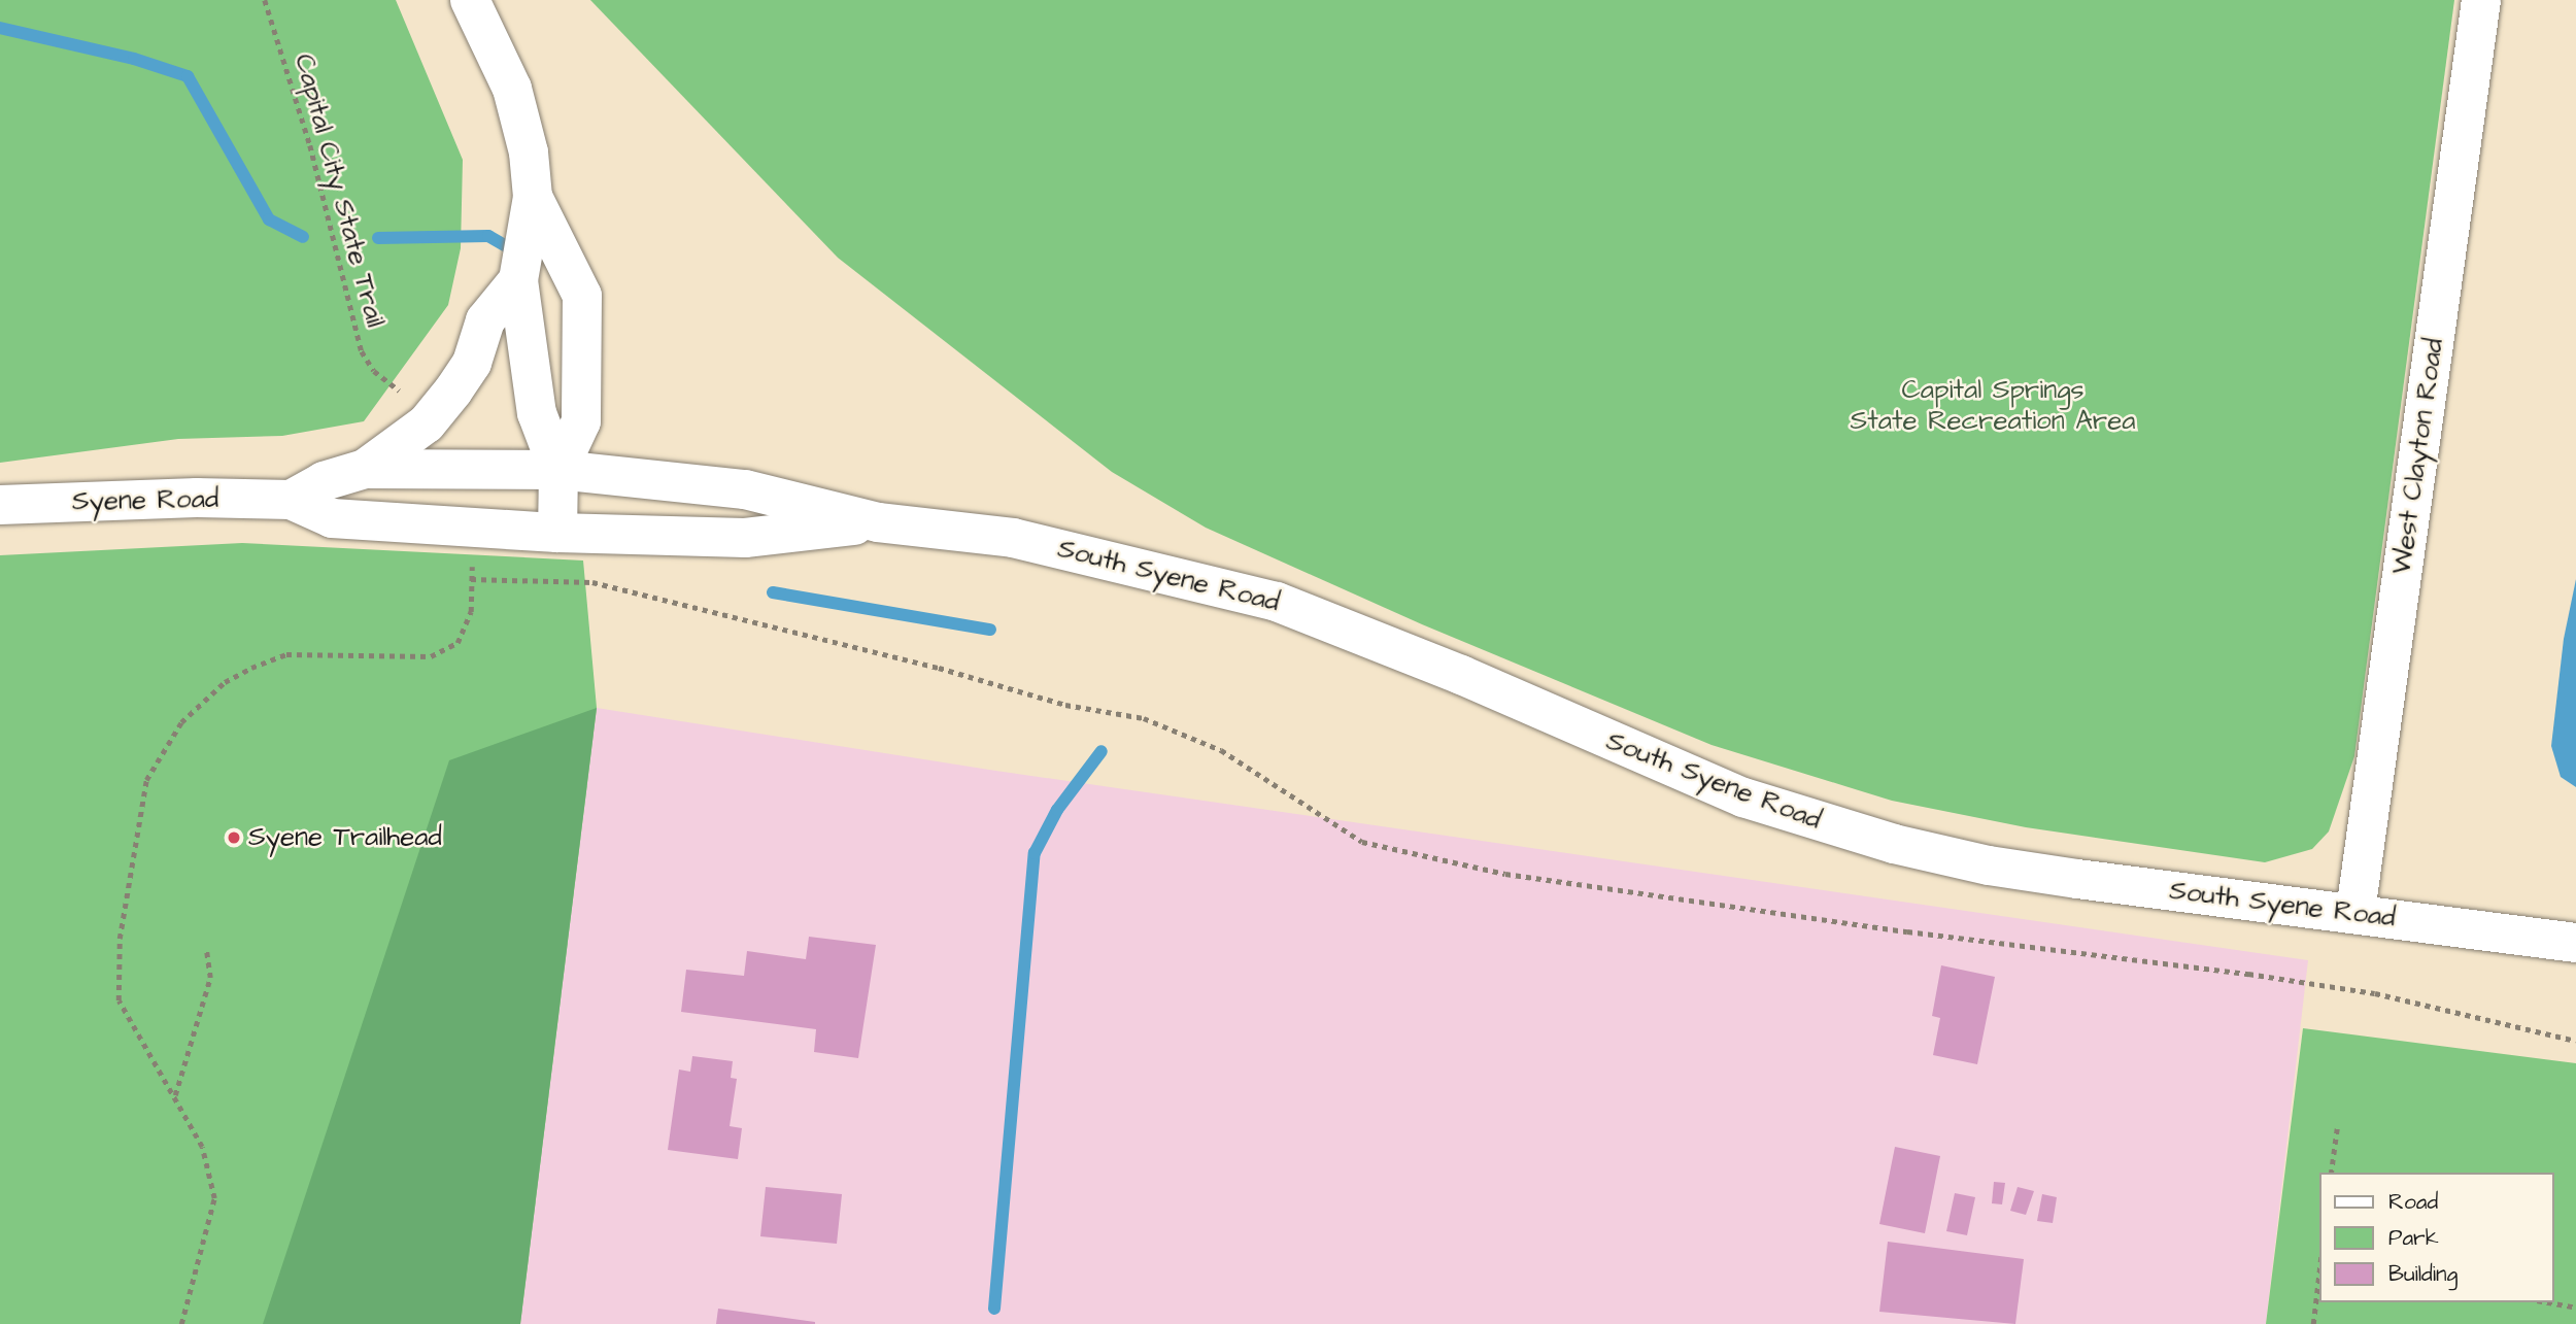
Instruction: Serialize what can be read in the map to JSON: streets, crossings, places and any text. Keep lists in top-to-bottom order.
{
  "streets": {
    "street": ["West Clayton Road", "Syene Road", "South Syene Road"],
    "path": ["Capital City State Trail"]
  },
  "crossings": [
    ["West Clayton Road", "South Syene Road"],
    ["Syene Road", "South Syene Road"]
  ],
  "parks": ["Capital Springs State Recreation Area"],
  "places": ["Syene Trailhead"],
  "legend": ["Road", "Park", "Building"]
}
